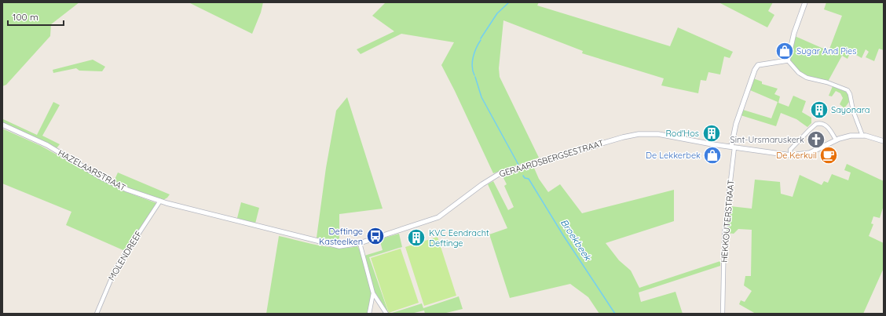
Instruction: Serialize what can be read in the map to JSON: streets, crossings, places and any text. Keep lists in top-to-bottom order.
{
  "streets": {
    "street": [
      "GERAARDSBERGSESTRAAT",
      "HAZELAARSTRAAT",
      "HEKKOUTERSTRAAT",
      "MOLENDREEF"
    ]
  },
  "crossings": [
    ["GERAARDSBERGSESTRAAT", "HAZELAARSTRAAT"],
    ["GERAARDSBERGSESTRAAT", "HEKKOUTERSTRAAT"],
    ["HAZELAARSTRAAT", "MOLENDREEF"]
  ],
  "water": ["Broekbeek"],
  "places": {
    "shop": ["Sugar And Pies", "De Lekkerbek"],
    "building": ["Sayonara", "Rod'Hos", "KVC Eendracht Deftinge"],
    "church": ["Sint-Ursmaruskerk"],
    "cafe": ["De Kerkuil"],
    "bus stop": ["Deftinge Kasteelken"]
  },
  "scale_bar": "100 m"
}
